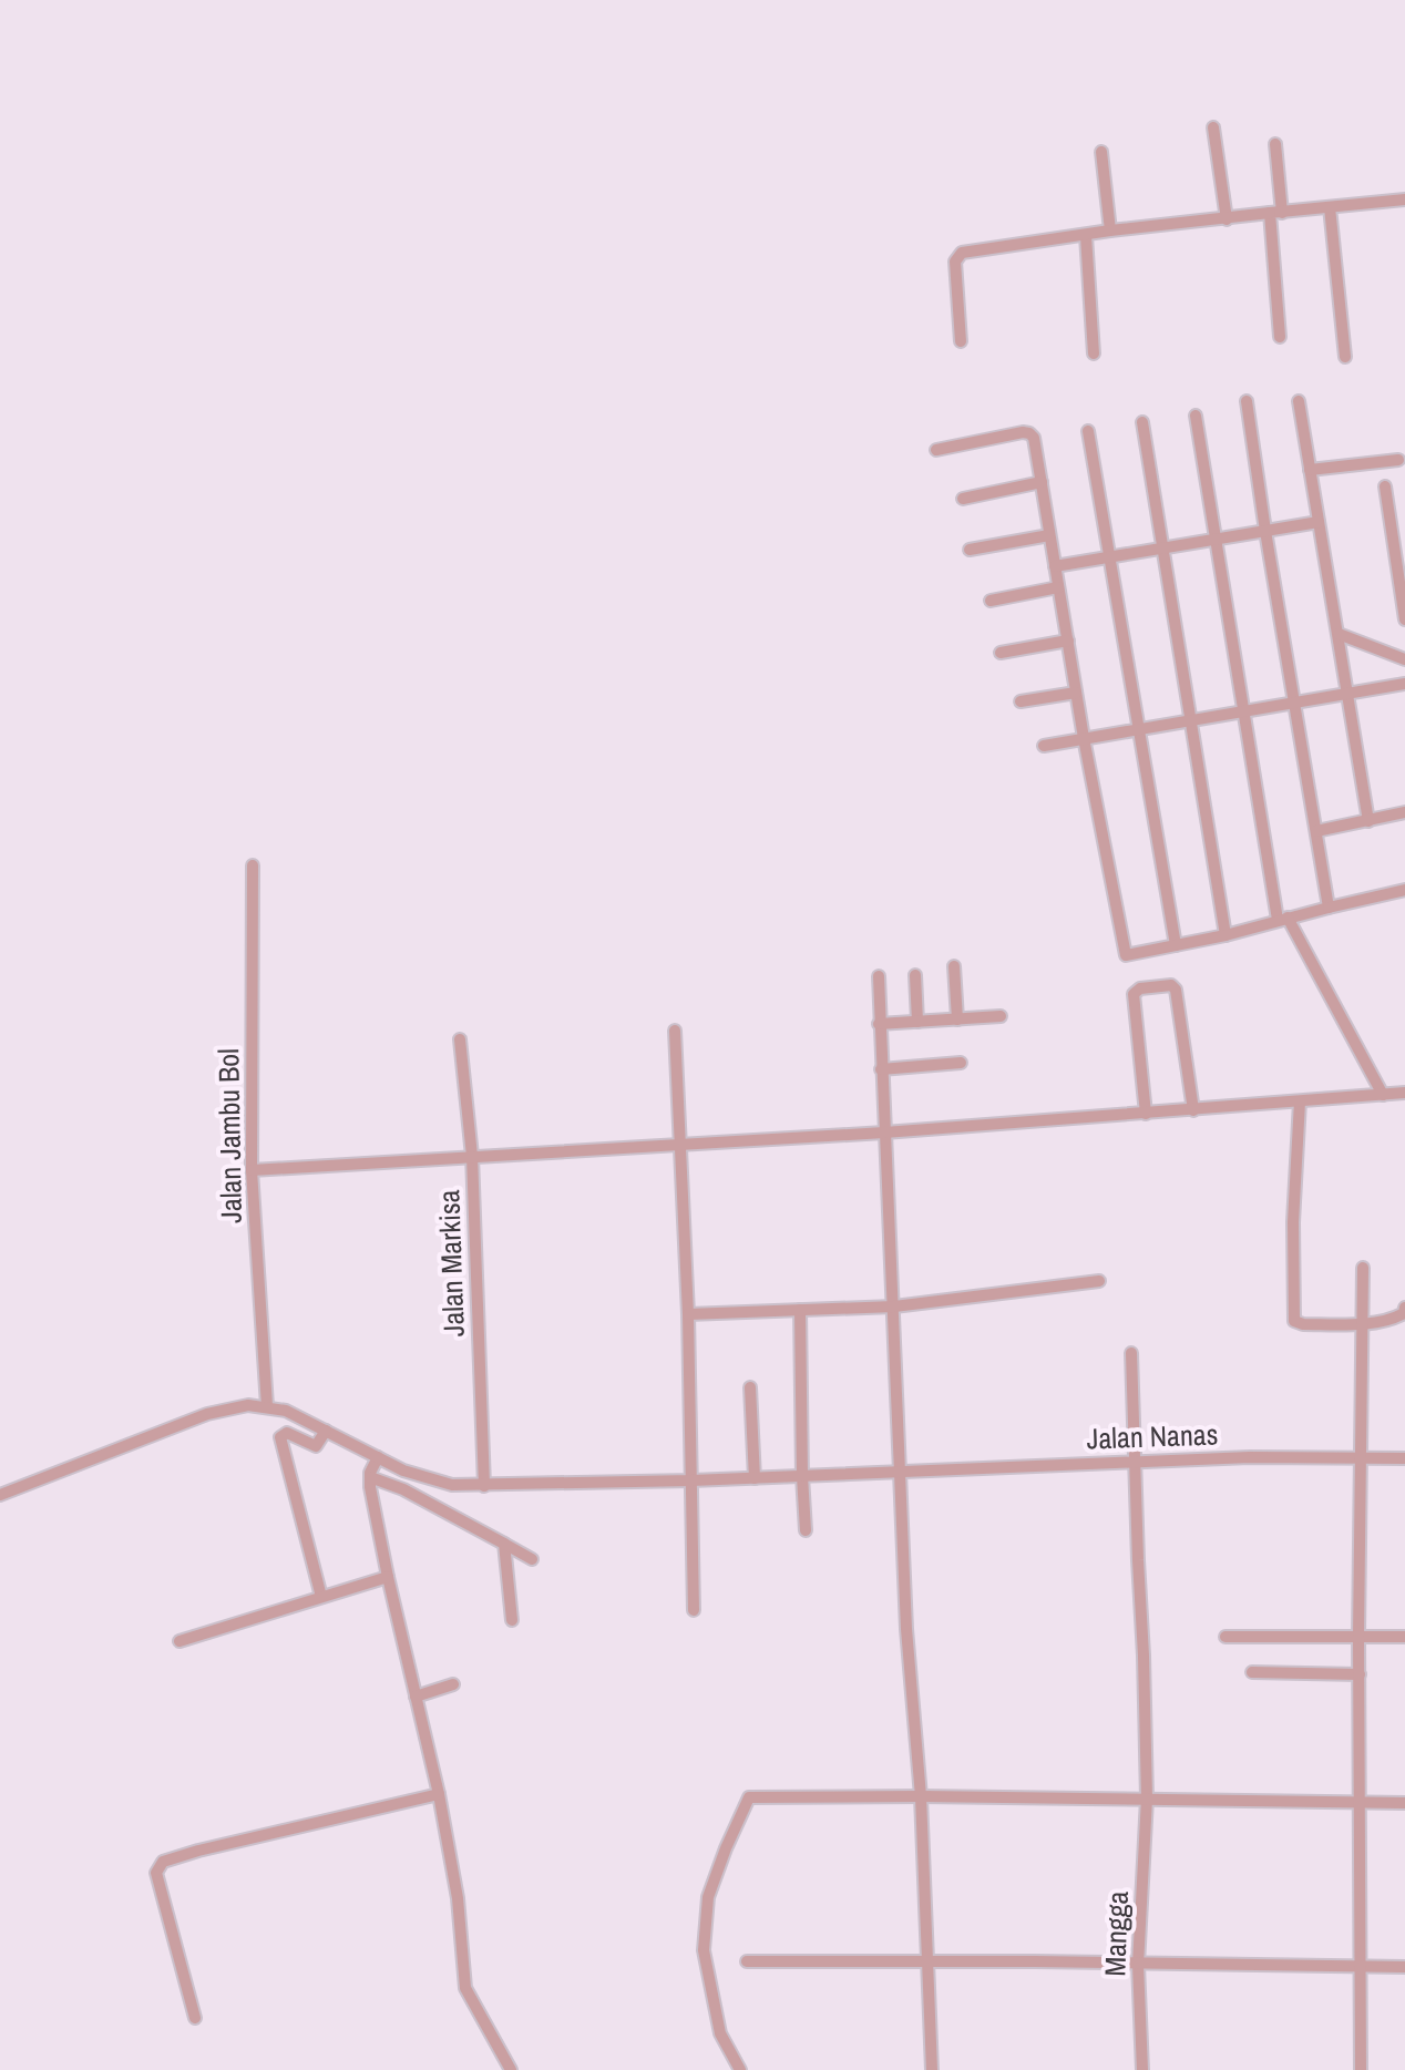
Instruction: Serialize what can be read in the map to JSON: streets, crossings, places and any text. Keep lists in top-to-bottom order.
{
  "streets": {
    "street": [
      "Jalan Jambu Bol",
      "Jalan Markisa",
      "Jalan Nanas",
      "Mangga"
    ]
  },
  "crossings": [
    ["Jalan Markisa", "Jalan Nanas"],
    ["Jalan Nanas", "Mangga"]
  ]
}
